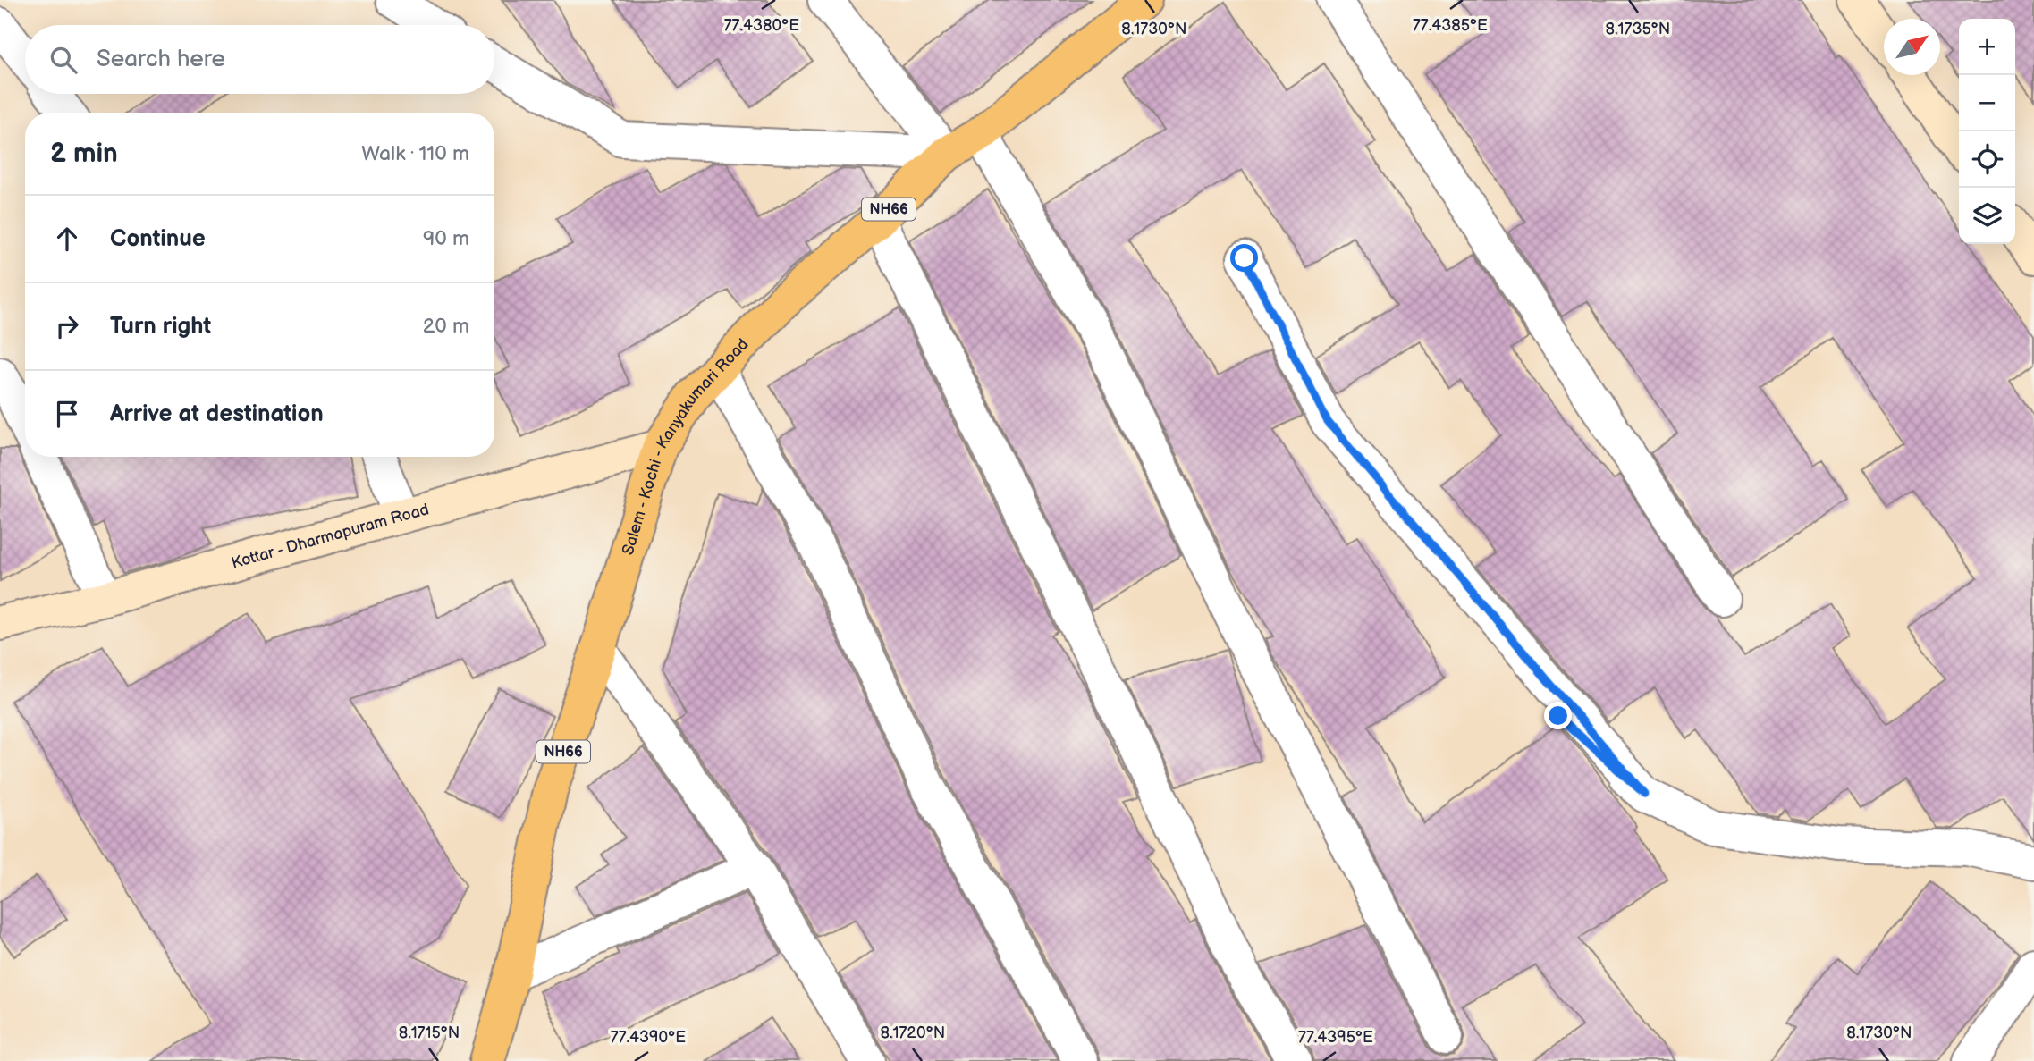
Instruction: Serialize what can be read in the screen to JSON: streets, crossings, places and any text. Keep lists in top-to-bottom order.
{
  "streets": {
    "highway": ["NH66", "Salem - Kochi - Kanyakumari Road"],
    "main road": ["Kottar - Dharmapuram Road"]
  },
  "crossings": [
    ["Salem - Kochi - Kanyakumari Road", "Kottar - Dharmapuram Road"]
  ],
  "north": "top right",
  "page": {
    "map_buttons": ["+", "−"],
    "search": "Search here",
    "heading": ["2 min", "Walk · 110 m"],
    "list": [
      ["Continue", "90 m"],
      ["Turn right", "20 m"],
      "Arrive at destination"
    ]
  },
  "coordinates": [
    "77.4380°E",
    "77.4385°E",
    "8.1730°N",
    "8.1735°N",
    "8.1715°N",
    "8.1720°N",
    "77.4390°E",
    "77.4395°E"
  ]
}
